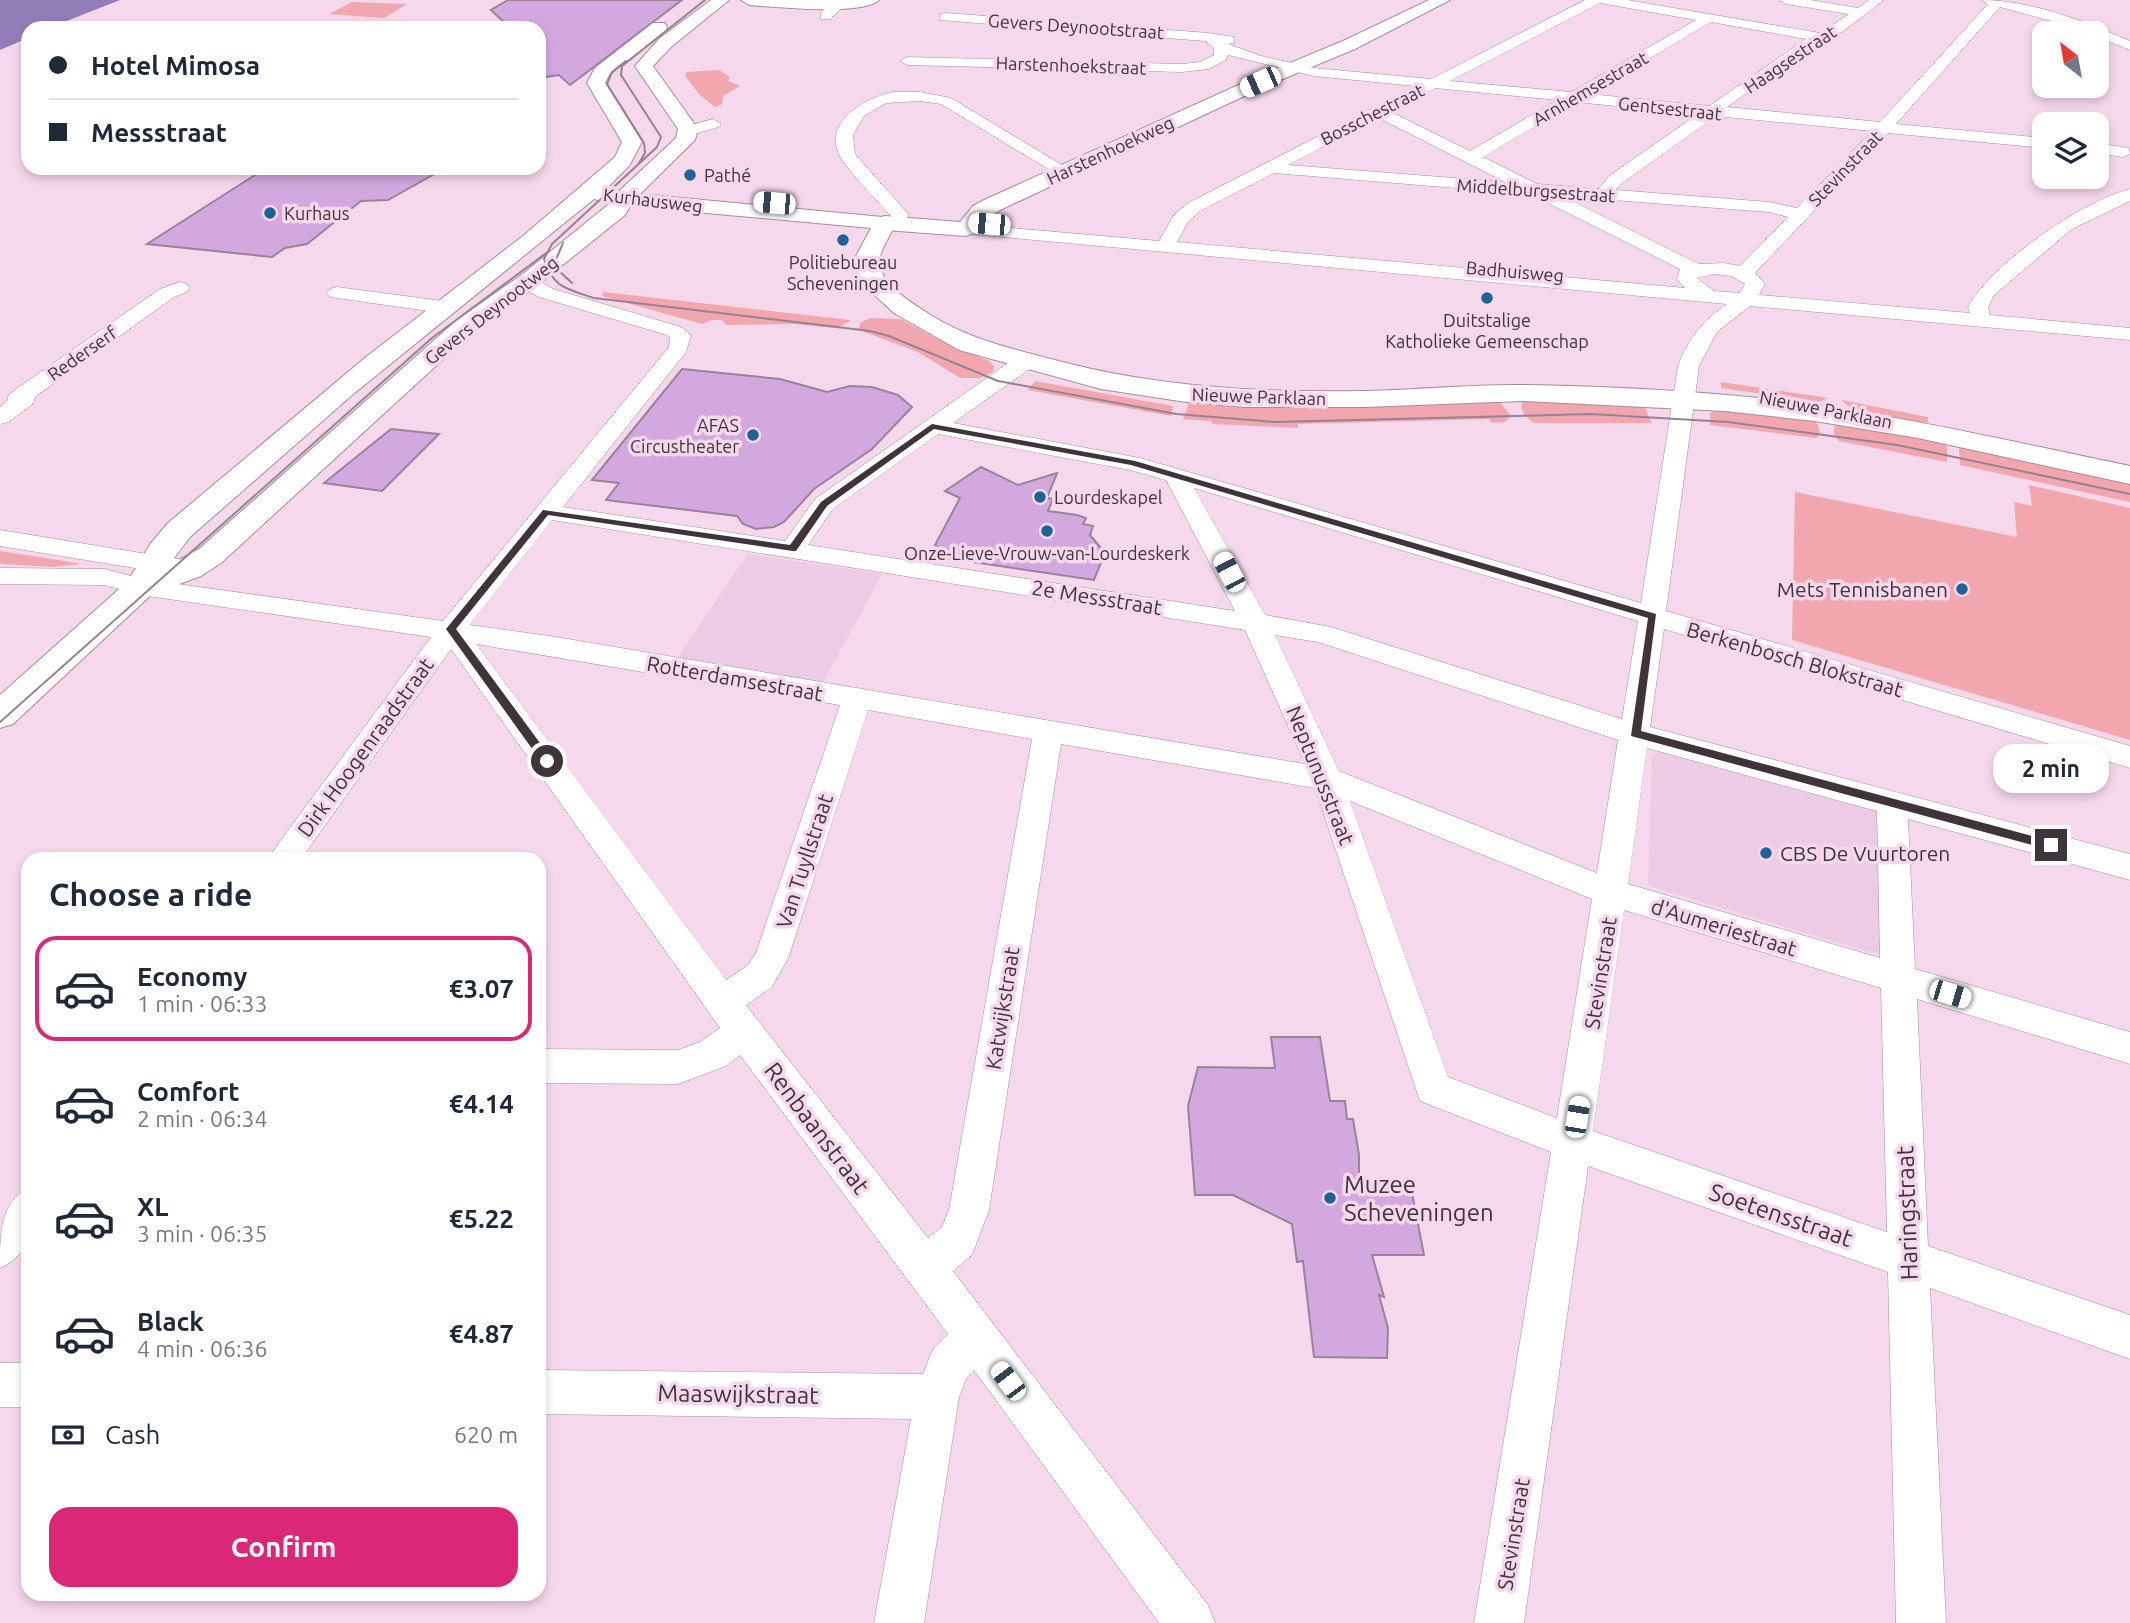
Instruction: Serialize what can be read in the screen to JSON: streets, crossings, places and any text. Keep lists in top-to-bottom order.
{
  "streets": {
    "main road": [
      "Harstenhoekweg",
      "Kurhausweg",
      "Badhuisweg",
      "Gevers Deynootweg",
      "Nieuwe Parklaan"
    ],
    "street": [
      "Gevers Deynootstraat",
      "Haagsestraat",
      "Harstenhoekstraat",
      "Arnhemsestraat",
      "Gentsestraat",
      "Bosschestraat",
      "Stevinstraat",
      "Middelburgsestraat",
      "Rederserf",
      "2e Messstraat",
      "Berkenbosch Blokstraat",
      "Rotterdamsestraat",
      "Dirk Hoogenraadstraat",
      "Neptunusstraat",
      "Van Tuyllstraat",
      "d'Aumeriestraat",
      "Katwijkstraat",
      "Renbaanstraat",
      "Haringstraat",
      "Soetensstraat",
      "Maaswijkstraat"
    ]
  },
  "crossings": [
    ["Gevers Deynootstraat", "Gentsestraat"],
    ["Gevers Deynootstraat", "Harstenhoekweg"],
    ["Haagsestraat", "Gentsestraat"],
    ["Haagsestraat", "Middelburgsestraat"],
    ["Arnhemsestraat", "Gentsestraat"],
    ["Gentsestraat", "Bosschestraat"],
    ["Gentsestraat", "Harstenhoekweg"],
    ["Gentsestraat", "Stevinstraat"],
    ["Bosschestraat", "Middelburgsestraat"],
    ["Bosschestraat", "Badhuisweg"],
    ["Harstenhoekweg", "Badhuisweg"],
    ["Stevinstraat", "Middelburgsestraat"],
    ["Stevinstraat", "Badhuisweg"],
    ["Stevinstraat", "Nieuwe Parklaan"],
    ["Stevinstraat", "2e Messstraat"],
    ["Stevinstraat", "Berkenbosch Blokstraat"],
    ["Stevinstraat", "d'Aumeriestraat"],
    ["Stevinstraat", "Soetensstraat"],
    ["Kurhausweg", "Badhuisweg"],
    ["Kurhausweg", "Gevers Deynootweg"],
    ["Kurhausweg", "Nieuwe Parklaan"],
    ["Badhuisweg", "Nieuwe Parklaan"],
    ["Gevers Deynootweg", "Rotterdamsestraat"],
    ["Gevers Deynootweg", "Dirk Hoogenraadstraat"],
    ["2e Messstraat", "Dirk Hoogenraadstraat"],
    ["2e Messstraat", "Neptunusstraat"],
    ["2e Messstraat", "Haringstraat"],
    ["Berkenbosch Blokstraat", "Neptunusstraat"],
    ["Rotterdamsestraat", "Dirk Hoogenraadstraat"],
    ["Rotterdamsestraat", "Neptunusstraat"],
    ["Rotterdamsestraat", "Van Tuyllstraat"],
    ["Rotterdamsestraat", "d'Aumeriestraat"],
    ["Rotterdamsestraat", "Katwijkstraat"],
    ["Rotterdamsestraat", "Renbaanstraat"],
    ["Dirk Hoogenraadstraat", "Renbaanstraat"],
    ["Neptunusstraat", "d'Aumeriestraat"],
    ["Neptunusstraat", "Soetensstraat"],
    ["Van Tuyllstraat", "Renbaanstraat"],
    ["d'Aumeriestraat", "Haringstraat"],
    ["Katwijkstraat", "Renbaanstraat"],
    ["Haringstraat", "Soetensstraat"]
  ],
  "places": [
    "Pathé",
    "Kurhaus",
    "Politiebureau Scheveningen",
    "Duitstalige Katholieke Gemeenschap",
    "AFAS Circustheater",
    "Lourdeskapel",
    "Onze-Lieve-Vrouw-van-Lourdeskerk",
    "Mets Tennisbanen",
    "CBS De Vuurtoren",
    "Muzee Scheveningen"
  ],
  "north": "top left",
  "page": {
    "banner": ["Hotel Mimosa", "Messstraat"],
    "bubble": "2 min",
    "heading": "Choose a ride",
    "list": [
      {
        "name": "Economy",
        "note": "1 min · 06:33",
        "value": "€3.07"
      },
      {
        "name": "Comfort",
        "note": "2 min · 06:34",
        "value": "€4.14"
      },
      {
        "name": "XL",
        "note": "3 min · 06:35",
        "value": "€5.22"
      },
      {
        "name": "Black",
        "note": "4 min · 06:36",
        "value": "€4.87"
      }
    ],
    "pay": ["Cash", "620 m"],
    "buttons": "Confirm"
  }
}
